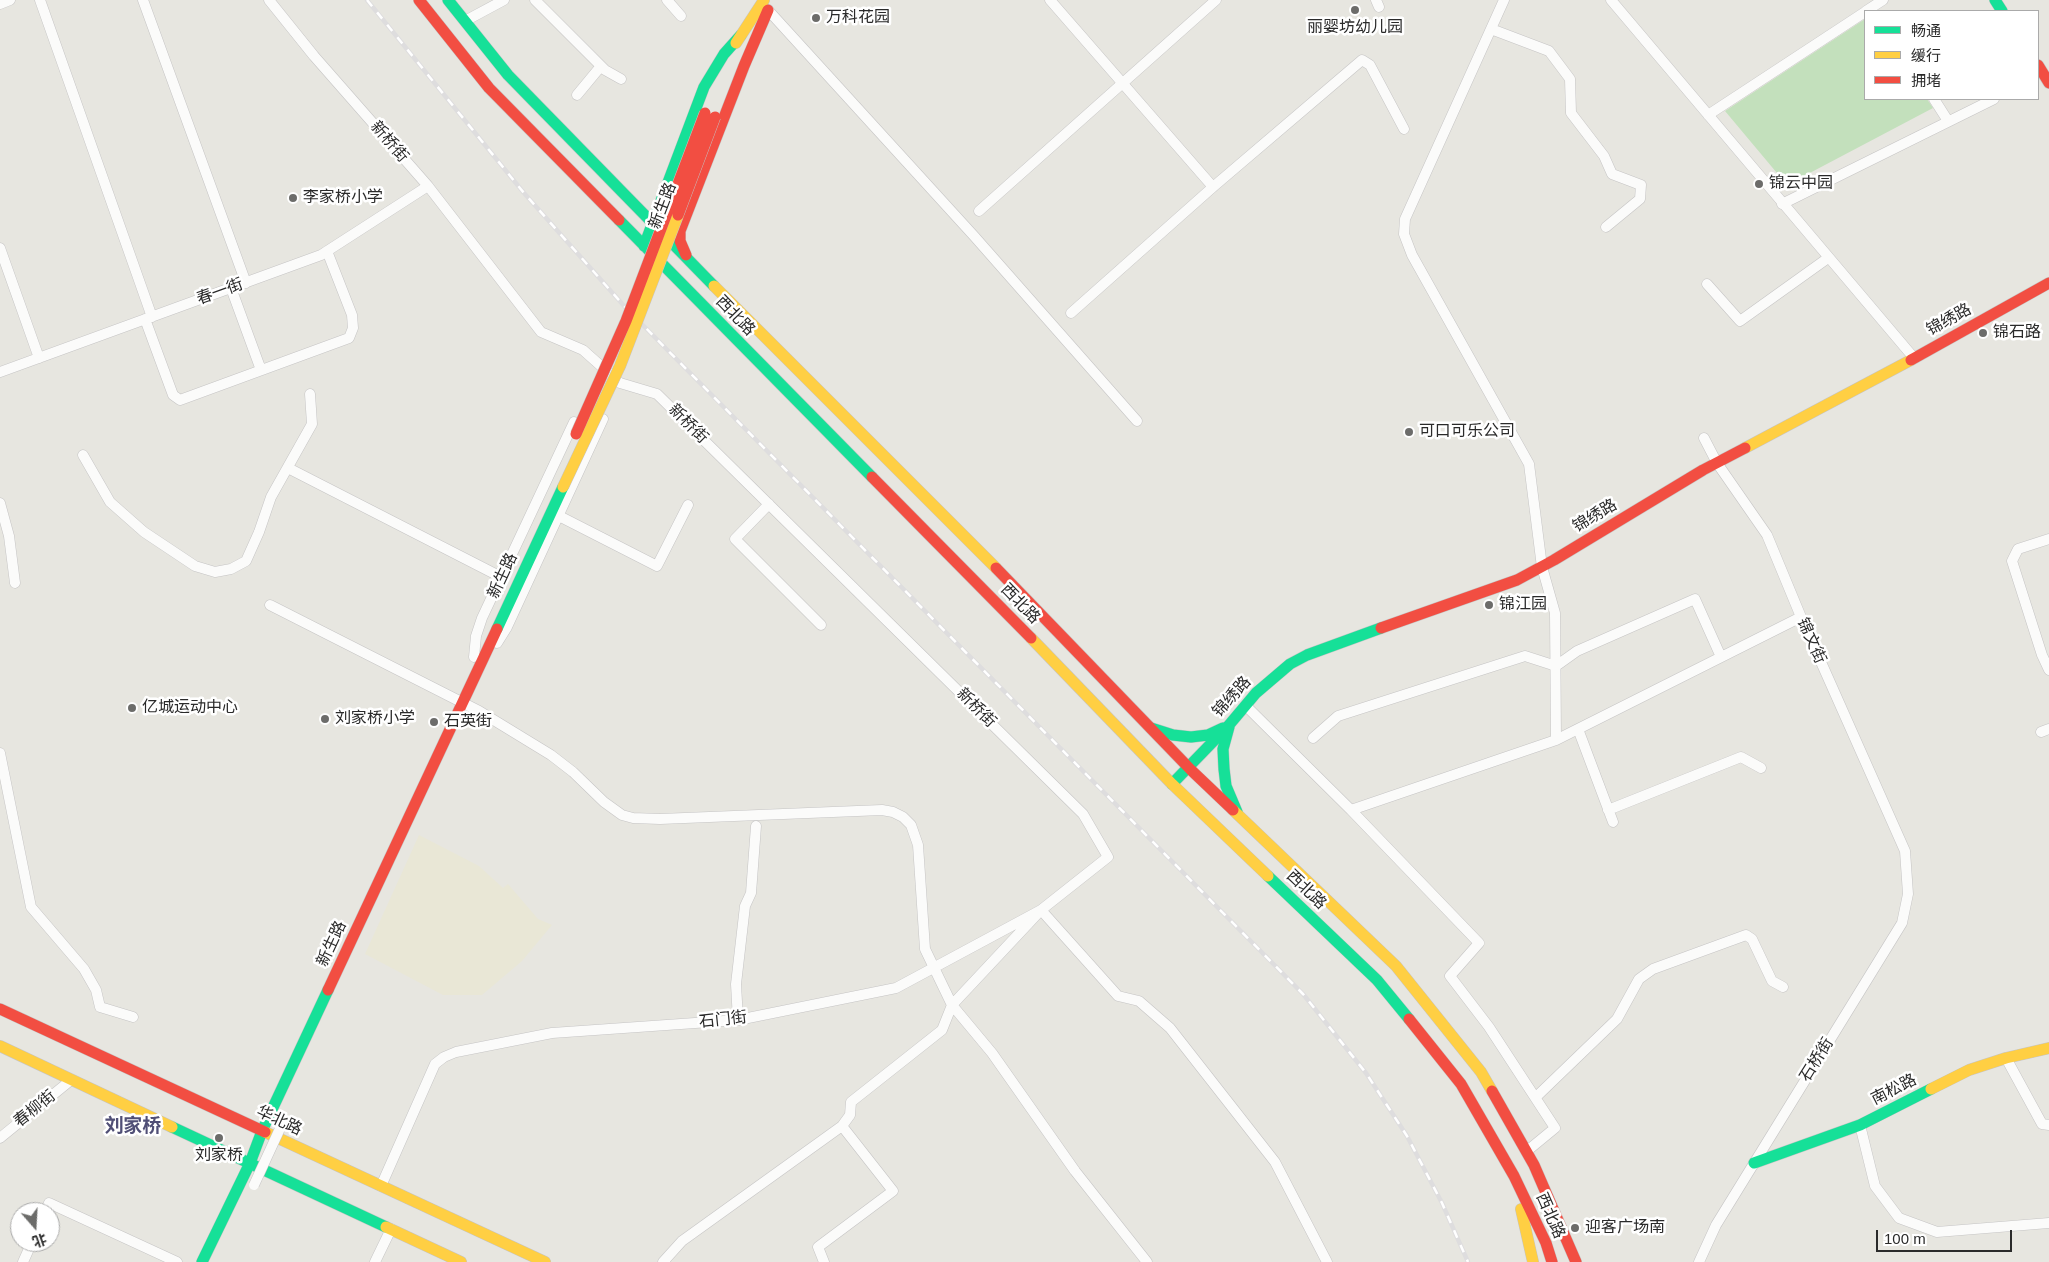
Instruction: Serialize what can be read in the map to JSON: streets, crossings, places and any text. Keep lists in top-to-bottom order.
{
  "streets": {
    "main road": [
      "新生路",
      "西北路",
      "锦绣路",
      "南松路",
      "华北路"
    ],
    "street": [
      "新桥街",
      "春一街",
      "锦文街",
      "石门街",
      "石桥街",
      "春柳街"
    ]
  },
  "crossings": [
    ["新桥街", "春一街"],
    ["新桥街", "石门街"],
    ["新生路", "华北路"],
    ["西北路", "锦绣路"],
    ["锦绣路", "锦文街"],
    ["锦文街", "石桥街"],
    ["石门街", "华北路"],
    ["石桥街", "南松路"]
  ],
  "districts": ["刘家桥"],
  "places": [
    "丽婴坊幼儿园",
    "万科花园",
    "锦云中园",
    "李家桥小学",
    "锦石路",
    "可口可乐公司",
    "锦江园",
    "亿城运动中心",
    "刘家桥小学",
    "石英街",
    "刘家桥",
    "迎客广场南"
  ],
  "legend": ["畅通", "缓行", "拥堵"],
  "scale_bar": "100 m",
  "north": "bottom"
}
